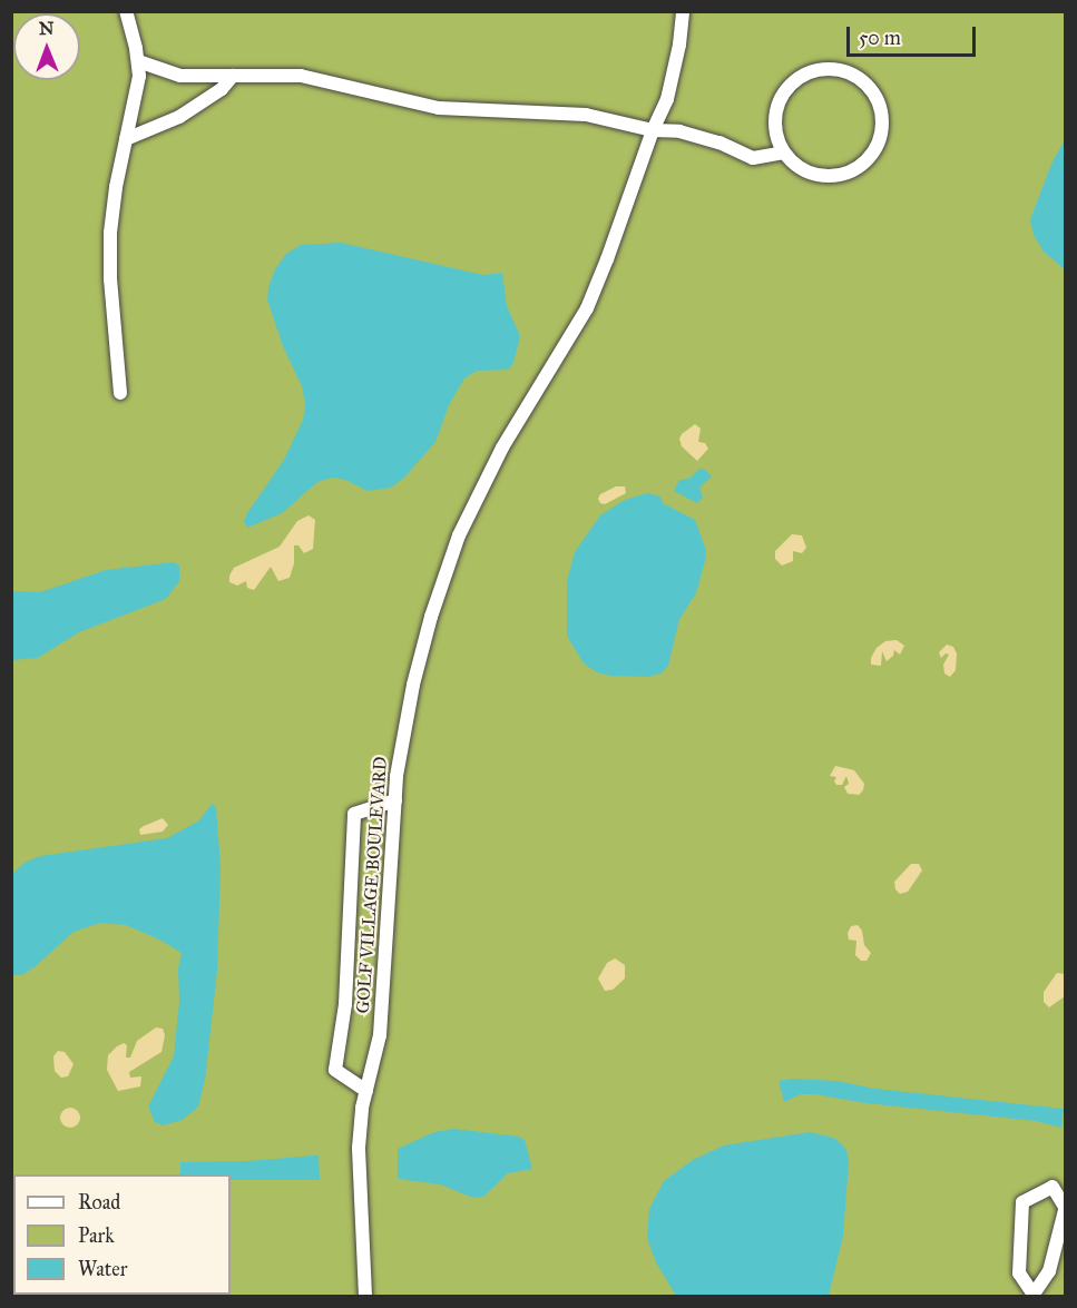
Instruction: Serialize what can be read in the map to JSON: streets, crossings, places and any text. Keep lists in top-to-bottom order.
{
  "streets": {
    "street": ["GOLF VILLAGE BOULEVARD"]
  },
  "legend": ["Road", "Park", "Water"],
  "scale_bar": "50 m",
  "north": "top"
}
